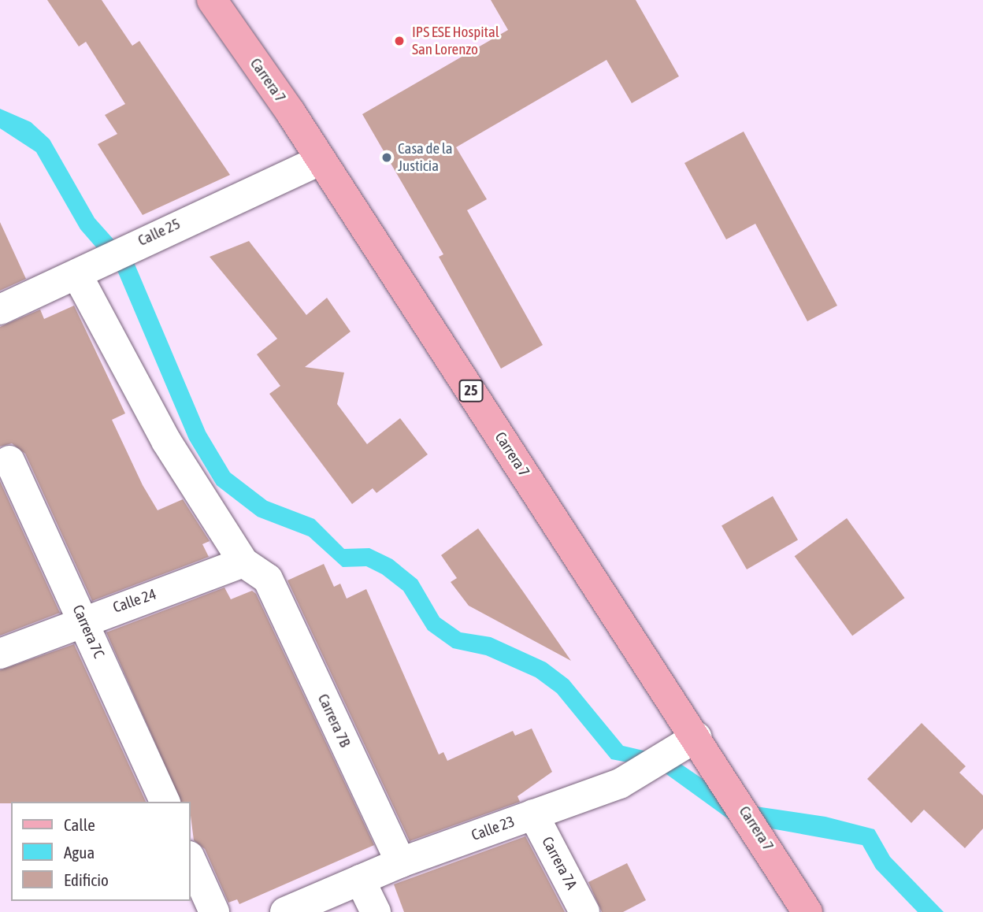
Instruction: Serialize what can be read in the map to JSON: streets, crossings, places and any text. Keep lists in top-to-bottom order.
{
  "streets": {
    "main road": ["Carrera 7", "25"],
    "street": [
      "Calle 25",
      "Calle 24",
      "Carrera 7C",
      "Carrera 7B",
      "Calle 23",
      "Carrera 7A"
    ]
  },
  "crossings": [
    ["Carrera 7", "Calle 25"],
    ["Carrera 7", "Calle 23"],
    ["Calle 25", "Carrera 7B"],
    ["Calle 24", "Carrera 7C"],
    ["Calle 24", "Carrera 7B"],
    ["Carrera 7B", "Calle 23"],
    ["Calle 23", "Carrera 7A"]
  ],
  "places": ["IPS ESE Hospital San Lorenzo", "Casa de la Justicia"],
  "legend": ["Calle", "Agua", "Edificio"]
}
